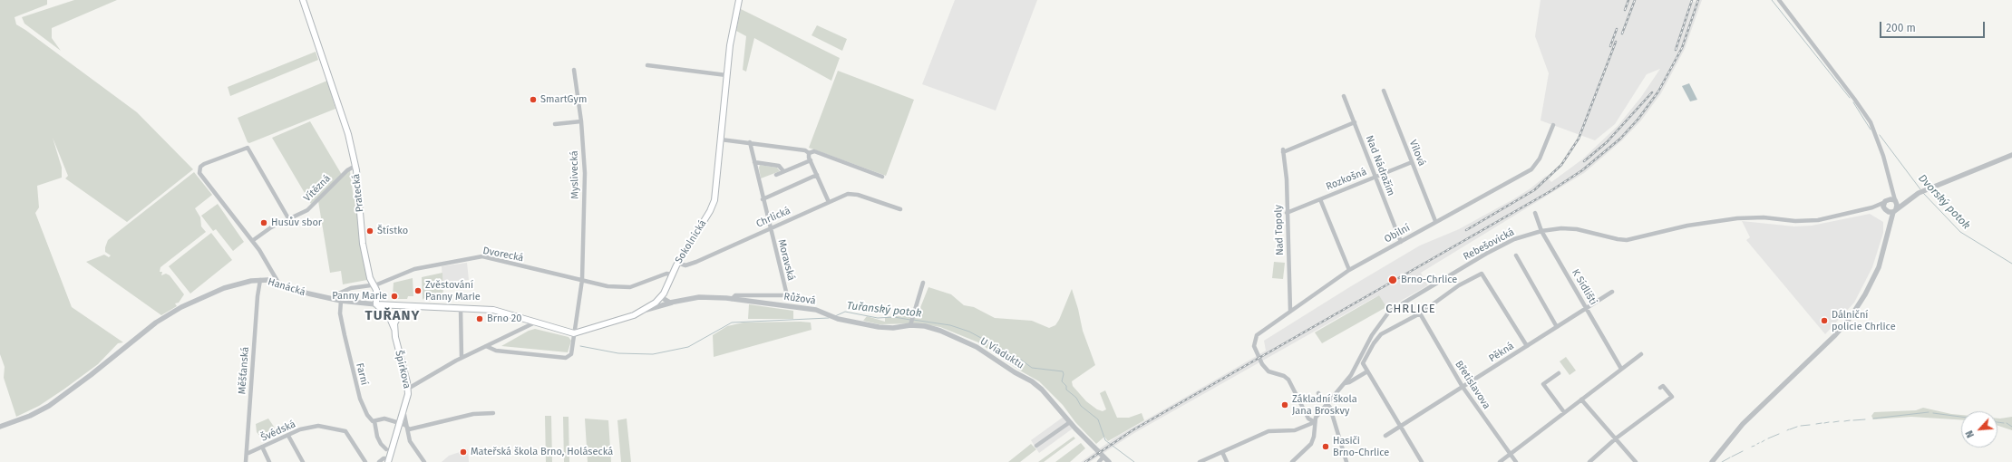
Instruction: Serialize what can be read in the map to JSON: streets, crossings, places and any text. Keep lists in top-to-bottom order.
{
  "streets": {
    "main road": [
      "Pratecká",
      "Sokolnická",
      "Hanácká",
      "Špirkova"
    ],
    "street": [
      "Vilová",
      "Nad Nádražím",
      "Myslivecká",
      "Rozkošná",
      "Vítězná",
      "Chrlická",
      "Nad Topoly",
      "Obilní",
      "Rebešovická",
      "Dvorecká",
      "Moravská",
      "K Sídlišti",
      "Růžová",
      "Pěkná",
      "U Viaduktu",
      "Měšťanská",
      "Farní",
      "Břetislavova",
      "Švédská"
    ]
  },
  "crossings": [
    ["Vilová", "Rozkošná"],
    ["Vilová", "Obilní"],
    ["Nad Nádražím", "Rozkošná"],
    ["Nad Nádražím", "Nad Topoly"],
    ["Nad Nádražím", "Obilní"],
    ["Myslivecká", "Sokolnická"],
    ["Myslivecká", "Dvorecká"],
    ["Myslivecká", "Hanácká"],
    ["Rozkošná", "Nad Topoly"],
    ["Vítězná", "Pratecká"],
    ["Pratecká", "Dvorecká"],
    ["Pratecká", "Hanácká"],
    ["Chrlická", "Sokolnická"],
    ["Chrlická", "Moravská"],
    ["Nad Topoly", "Obilní"],
    ["Obilní", "Rebešovická"],
    ["Sokolnická", "Dvorecká"],
    ["Sokolnická", "Hanácká"],
    ["Sokolnická", "Růžová"],
    ["Rebešovická", "K Sídlišti"],
    ["Dvorecká", "Hanácká"],
    ["Moravská", "Růžová"],
    ["Hanácká", "Špirkova"],
    ["Hanácká", "Měšťanská"],
    ["Hanácká", "Farní"],
    ["K Sídlišti", "Pěkná"],
    ["Růžová", "U Viaduktu"],
    ["Pěkná", "Břetislavova"],
    ["Měšťanská", "Švédská"]
  ],
  "districts": ["CHRLICE", "TUŘANY"],
  "water": ["Dvorský potok", "Tuřanský potok"],
  "places": [
    "SmartGym",
    "Husův sbor",
    "Štístko",
    "Brno-Chrlice",
    "Zvěstování Panny Marie",
    "Panny Marie",
    "Brno 20",
    "Dálniční policie Chrlice",
    "Základní škola Jana Broskvy",
    "Hasiči Brno-Chrlice",
    "Mateřská škola Brno, Holásecká"
  ],
  "scale_bar": "200 m",
  "north": "bottom left"
}
